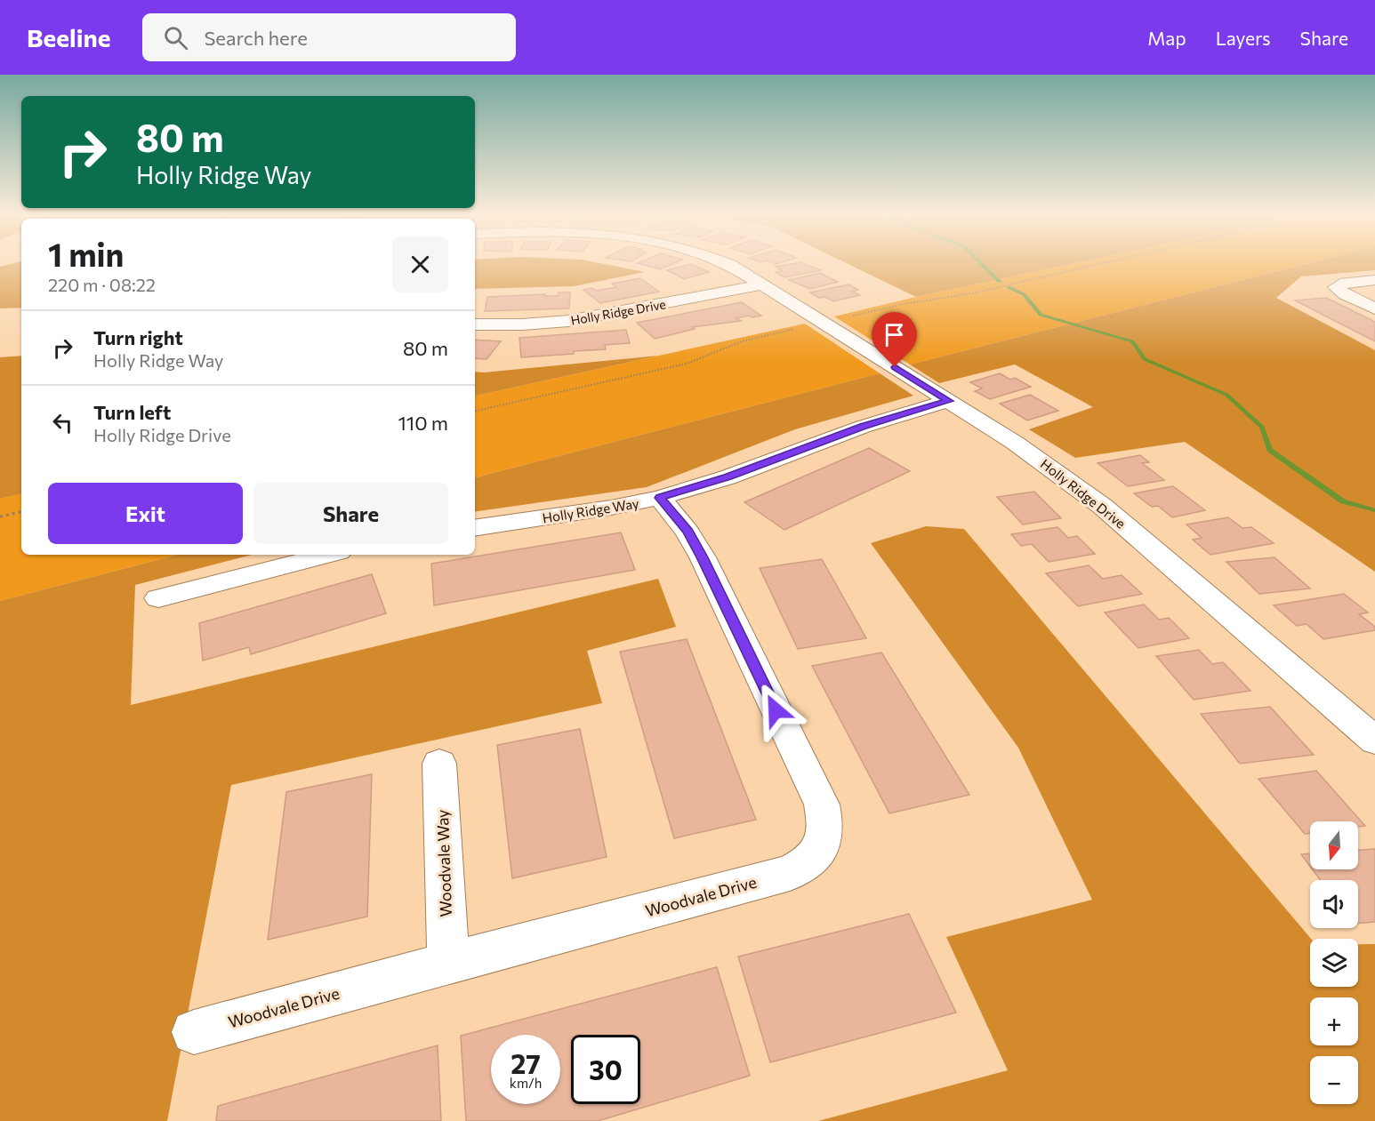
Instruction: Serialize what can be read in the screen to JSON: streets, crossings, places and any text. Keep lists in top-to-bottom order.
{
  "streets": {
    "street": [
      "Holly Ridge Drive",
      "Holly Ridge Way",
      "Woodvale Way",
      "Woodvale Drive"
    ]
  },
  "crossings": [
    ["Holly Ridge Drive", "Holly Ridge Way"],
    ["Holly Ridge Way", "Woodvale Drive"],
    ["Woodvale Way", "Woodvale Drive"]
  ],
  "north": "bottom",
  "page": {
    "header": "Beeline",
    "search": "Search here",
    "nav": ["Map", "Layers", "Share"],
    "turn": ["80 m", "Holly Ridge Way"],
    "heading": ["1 min", "220 m · 08:22"],
    "list": [
      {
        "name": "Turn right",
        "note": "Holly Ridge Way",
        "value": "80 m"
      },
      {
        "name": "Turn left",
        "note": "Holly Ridge Drive",
        "value": "110 m"
      }
    ],
    "buttons": ["Exit", "Share"],
    "map_buttons": ["+", "−"],
    "speed": "27 km/h",
    "limit": "30"
  }
}
